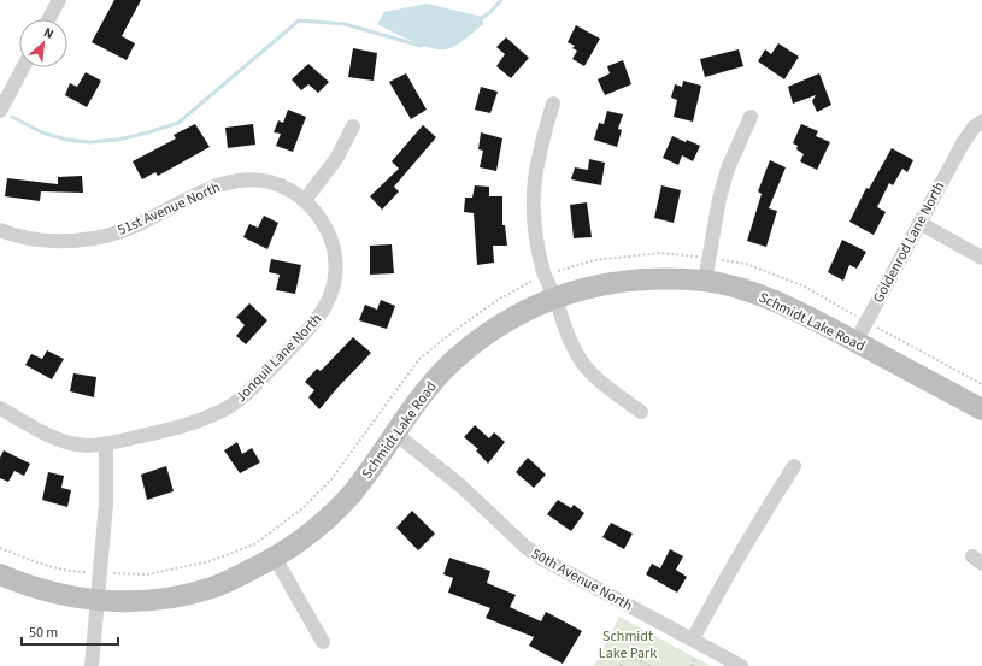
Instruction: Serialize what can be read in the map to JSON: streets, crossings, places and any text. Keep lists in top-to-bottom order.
{
  "streets": {
    "street": [
      "51st Avenue North",
      "Goldenrod Lane North",
      "Schmidt Lake Road",
      "Jonquil Lane North",
      "50th Avenue North"
    ]
  },
  "crossings": [
    ["51st Avenue North", "Jonquil Lane North"],
    ["Goldenrod Lane North", "Schmidt Lake Road"],
    ["Schmidt Lake Road", "50th Avenue North"]
  ],
  "parks": ["Schmidt Lake Park"],
  "scale_bar": "50 m",
  "north": "top right"
}
